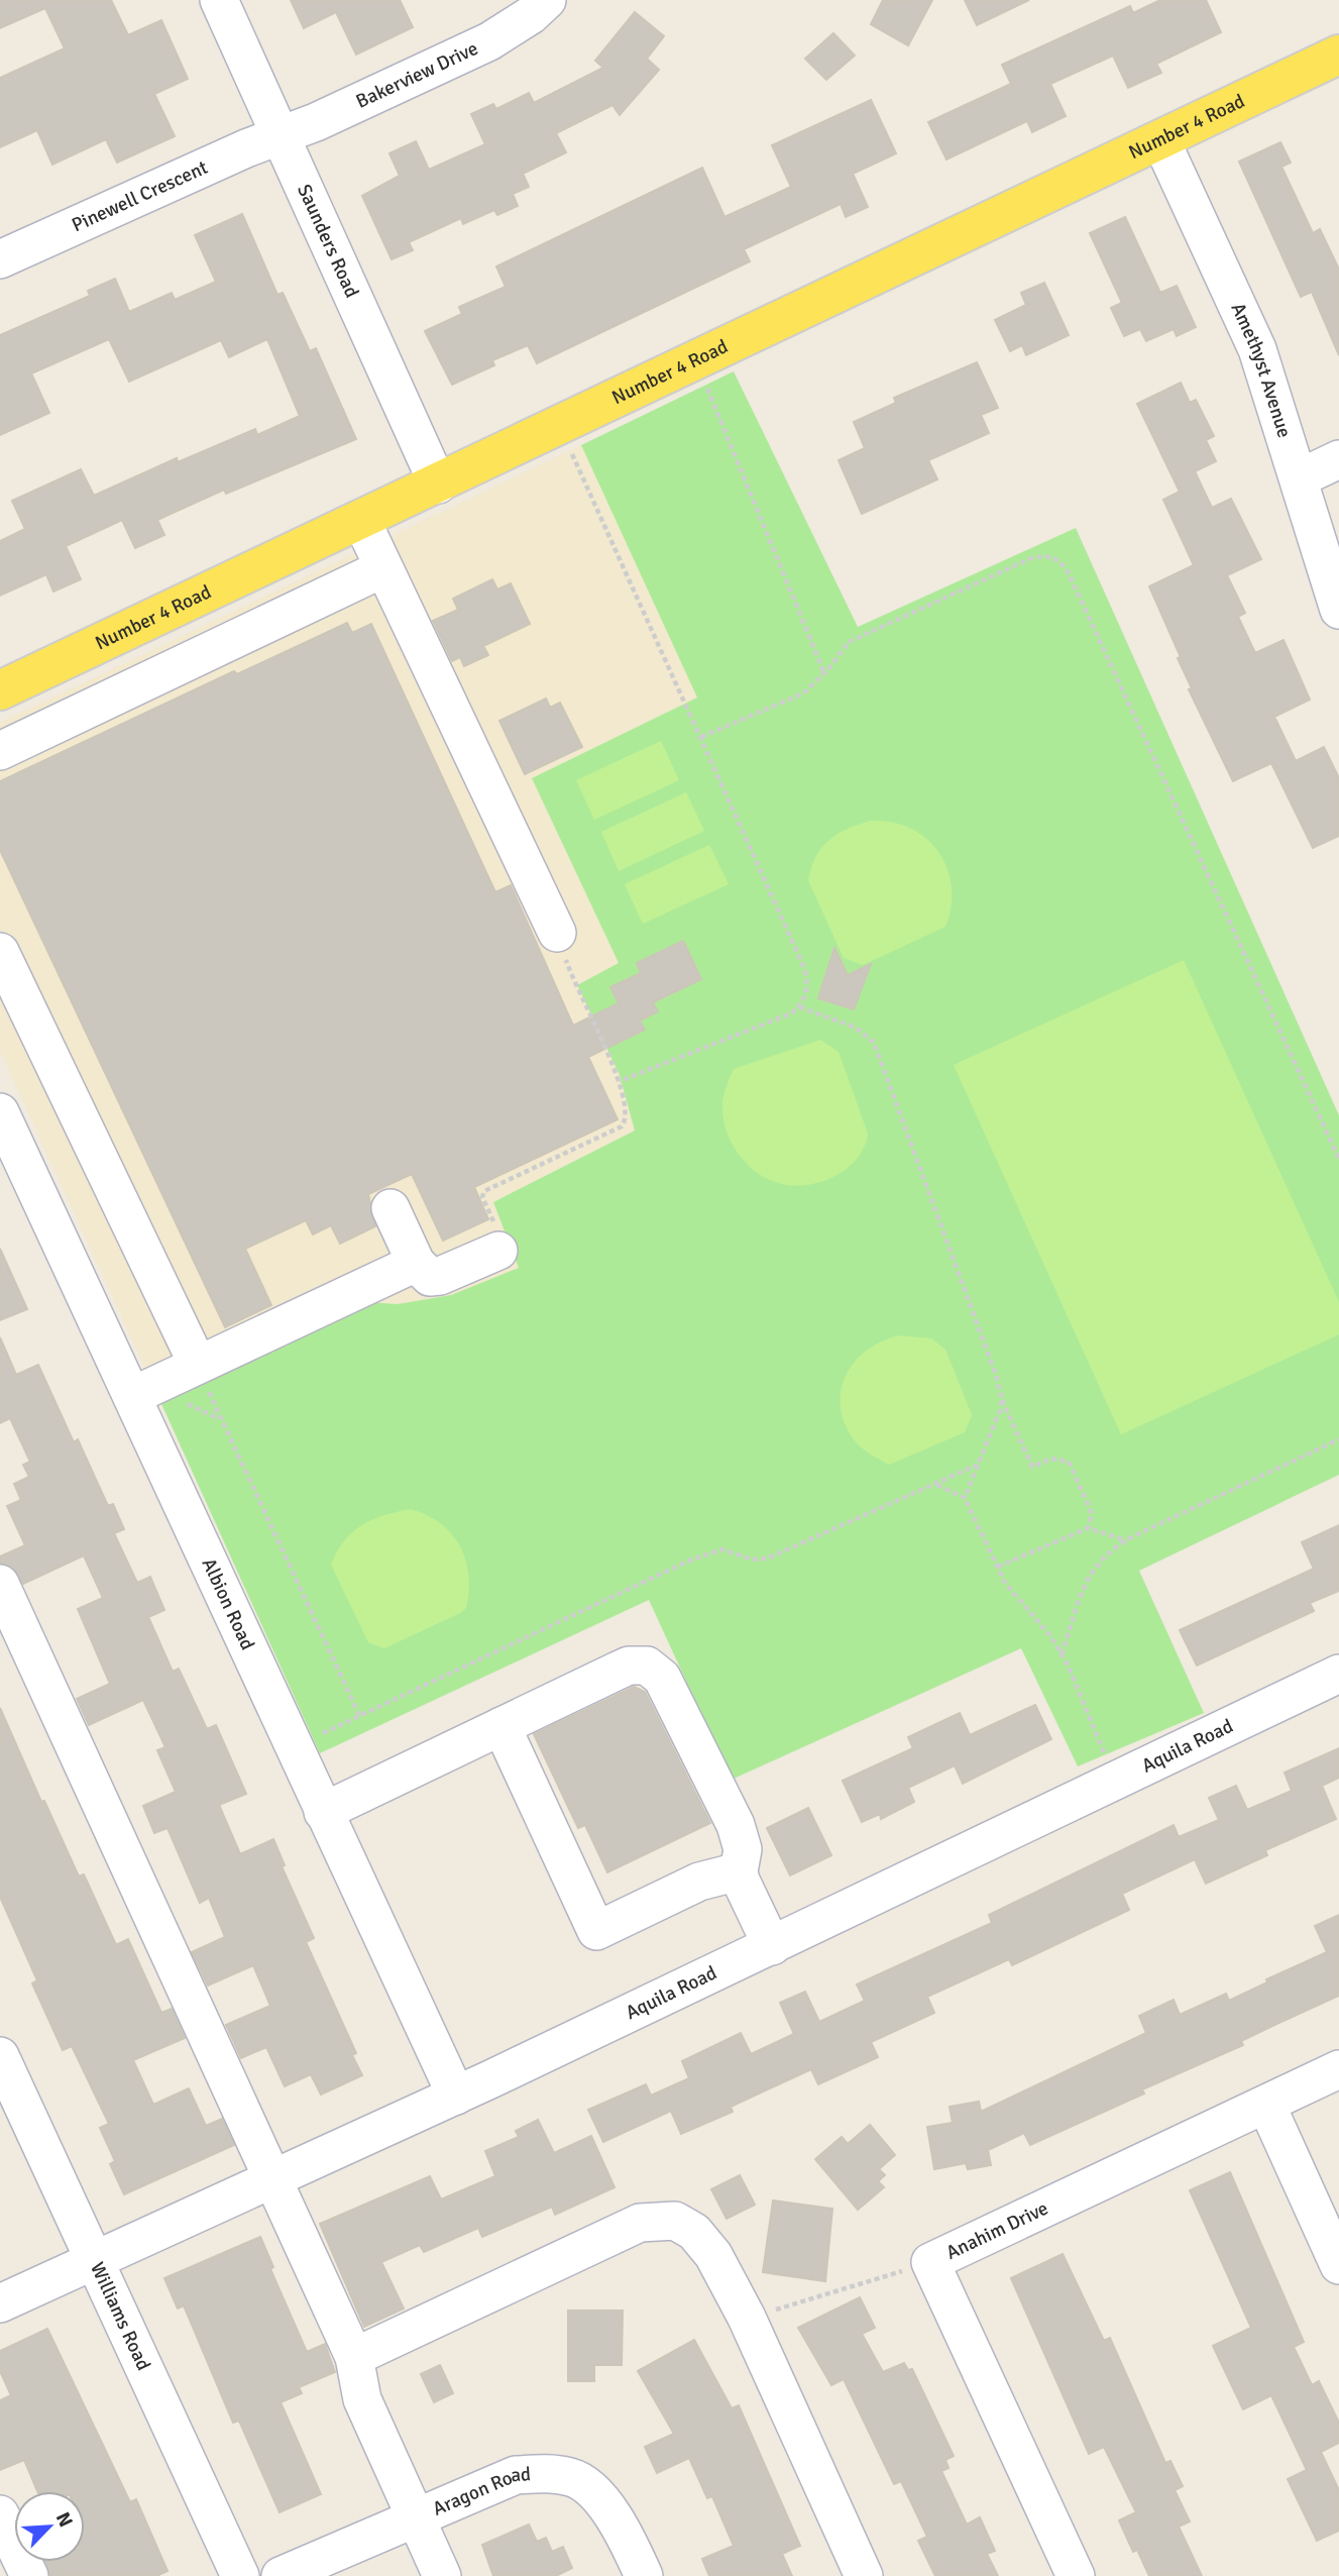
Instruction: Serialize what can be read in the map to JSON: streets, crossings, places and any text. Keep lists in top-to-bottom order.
{
  "streets": {
    "main road": ["Number 4 Road"],
    "street": [
      "Bakerview Drive",
      "Pinewell Crescent",
      "Saunders Road",
      "Amethyst Avenue",
      "Albion Road",
      "Aquila Road",
      "Anahim Drive",
      "Williams Road",
      "Aragon Road"
    ]
  },
  "crossings": [
    ["Bakerview Drive", "Pinewell Crescent"],
    ["Bakerview Drive", "Saunders Road"],
    ["Number 4 Road", "Saunders Road"],
    ["Number 4 Road", "Amethyst Avenue"],
    ["Pinewell Crescent", "Saunders Road"],
    ["Albion Road", "Aquila Road"],
    ["Aquila Road", "Williams Road"]
  ],
  "north": "top right"
}
